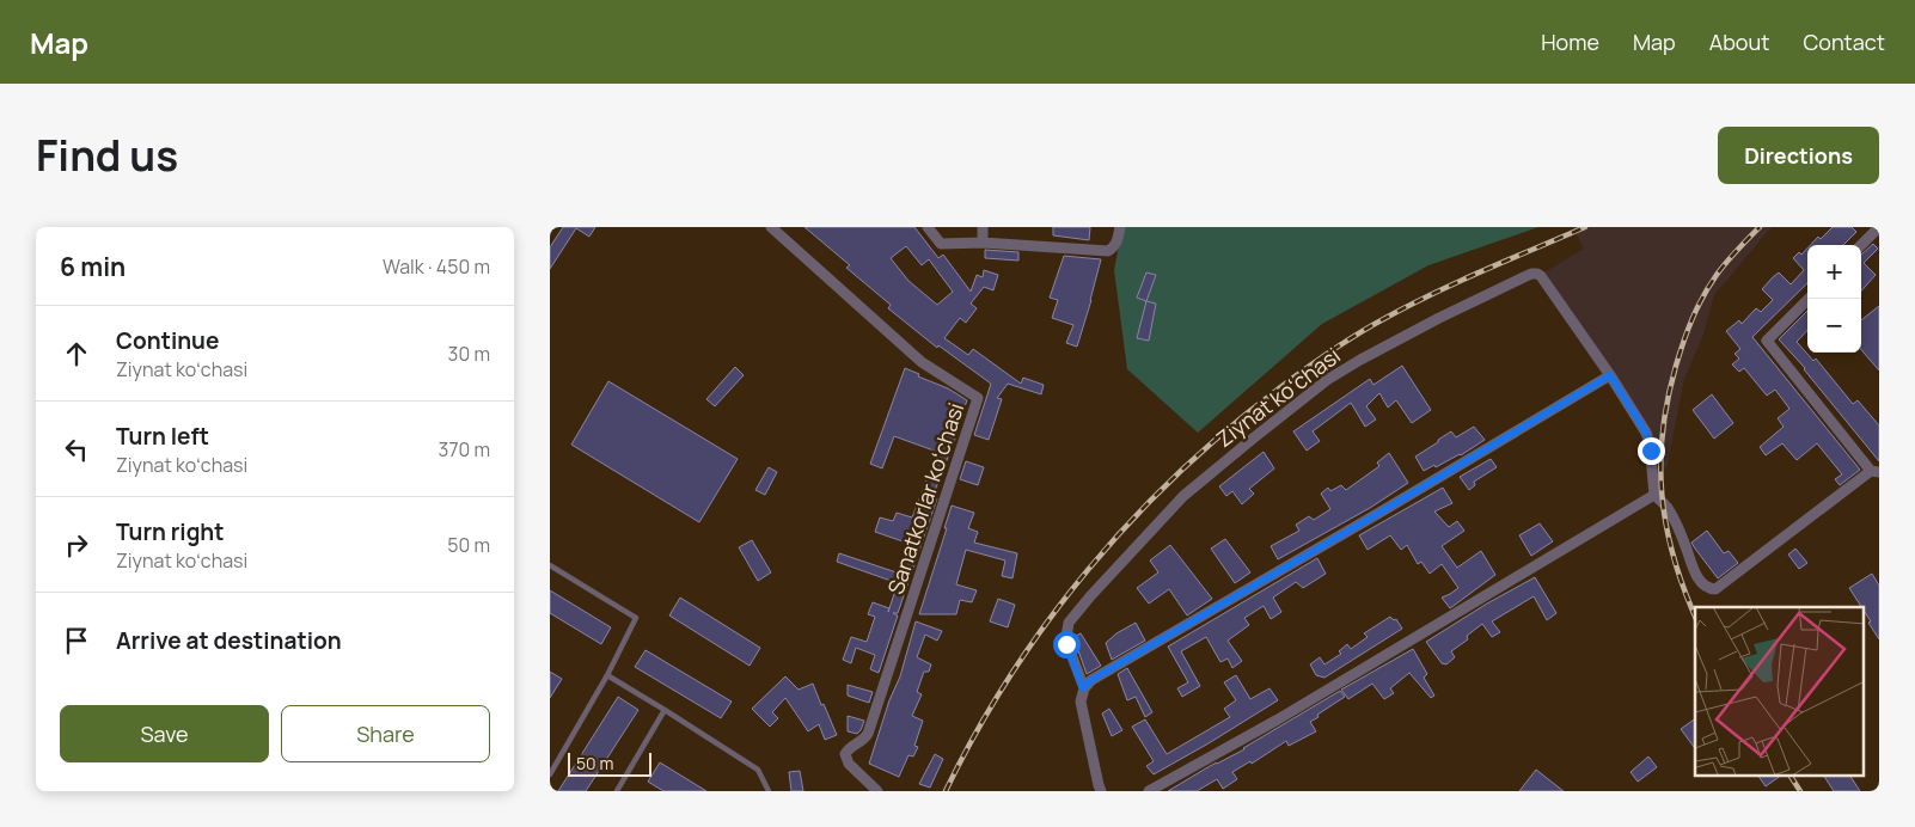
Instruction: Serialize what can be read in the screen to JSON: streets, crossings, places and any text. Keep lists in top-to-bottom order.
{
  "streets": {
    "street": ["Ziynat koʻchasi", "Sanatkorlar koʻchasi"]
  },
  "scale_bar": "50 m",
  "page": {
    "header": "Map",
    "nav": [
      "Home",
      "Map",
      "About",
      "Contact"
    ],
    "title": "Find us",
    "buttons": [
      "Directions",
      ["Save", "Share"]
    ],
    "heading": ["6 min", "Walk · 450 m"],
    "map_buttons": ["+", "−"],
    "list": [
      ["Continue", "Ziynat koʻchasi", "30 m"],
      ["Turn left", "Ziynat koʻchasi", "370 m"],
      ["Turn right", "Ziynat koʻchasi", "50 m"],
      "Arrive at destination"
    ],
    "scale": "50 m"
  }
}
